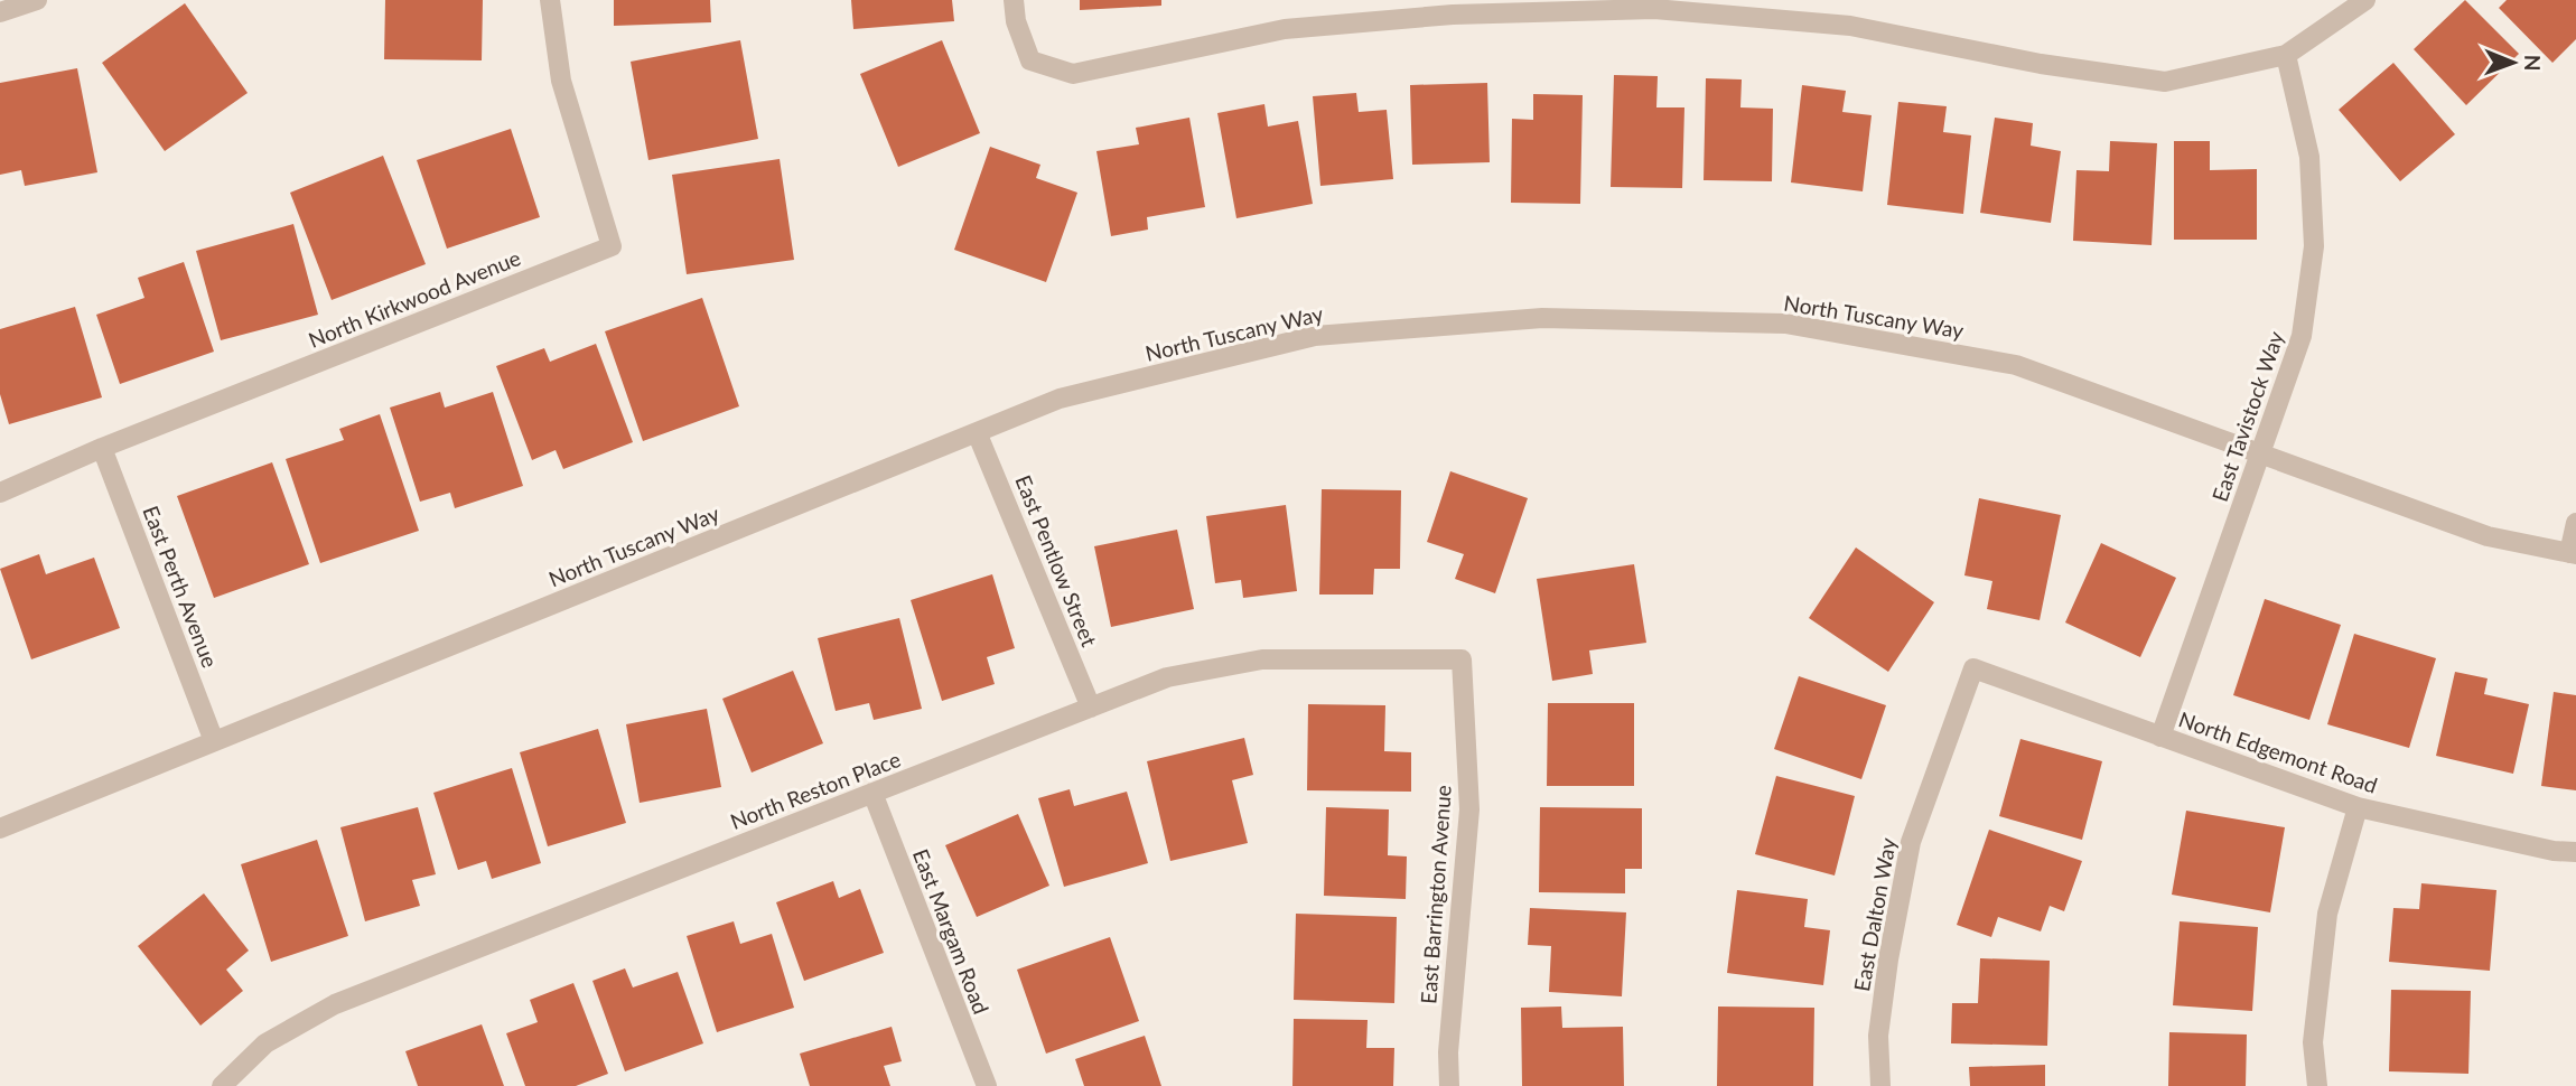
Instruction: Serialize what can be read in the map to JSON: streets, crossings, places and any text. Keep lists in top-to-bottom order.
{
  "streets": {
    "street": [
      "North Kirkwood Avenue",
      "North Tuscany Way",
      "East Tavistock Way",
      "East Pentlow Street",
      "East Perth Avenue",
      "North Edgemont Road",
      "North Reston Place",
      "East Barrington Avenue",
      "East Dalton Way",
      "East Margam Road"
    ]
  },
  "crossings": [
    ["North Kirkwood Avenue", "East Perth Avenue"],
    ["North Tuscany Way", "East Tavistock Way"],
    ["North Tuscany Way", "East Pentlow Street"],
    ["North Tuscany Way", "East Perth Avenue"],
    ["East Tavistock Way", "North Edgemont Road"],
    ["East Pentlow Street", "North Reston Place"],
    ["North Edgemont Road", "East Dalton Way"],
    ["North Reston Place", "East Barrington Avenue"],
    ["North Reston Place", "East Margam Road"]
  ],
  "north": "right"
}
